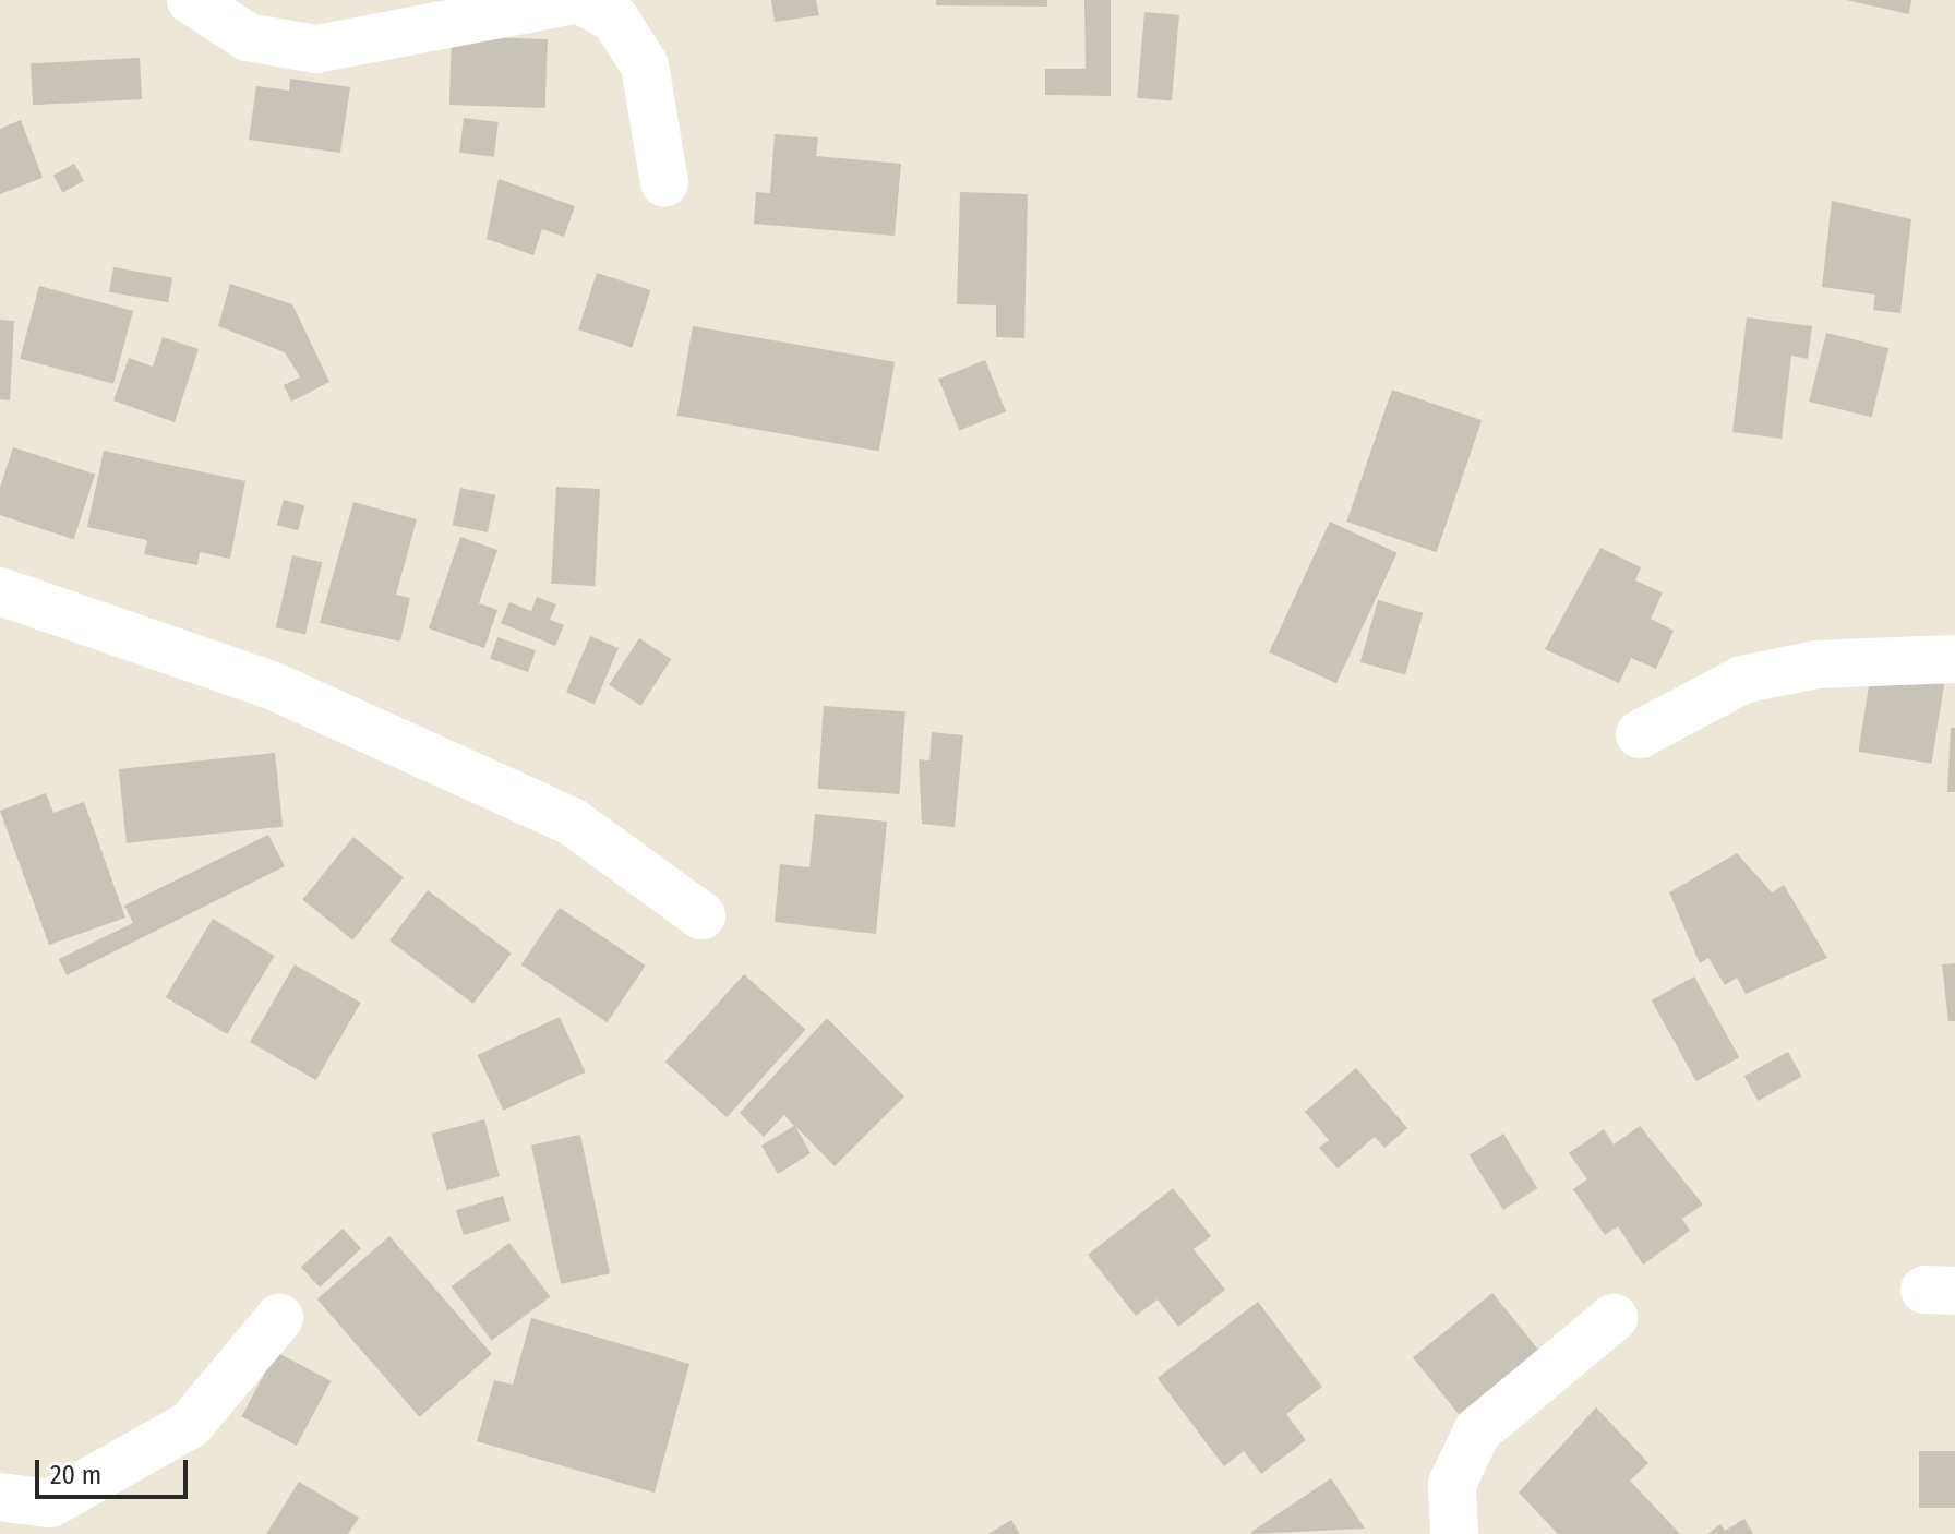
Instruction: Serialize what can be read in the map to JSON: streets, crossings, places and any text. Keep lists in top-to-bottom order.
{
  "scale_bar": "20 m"
}
